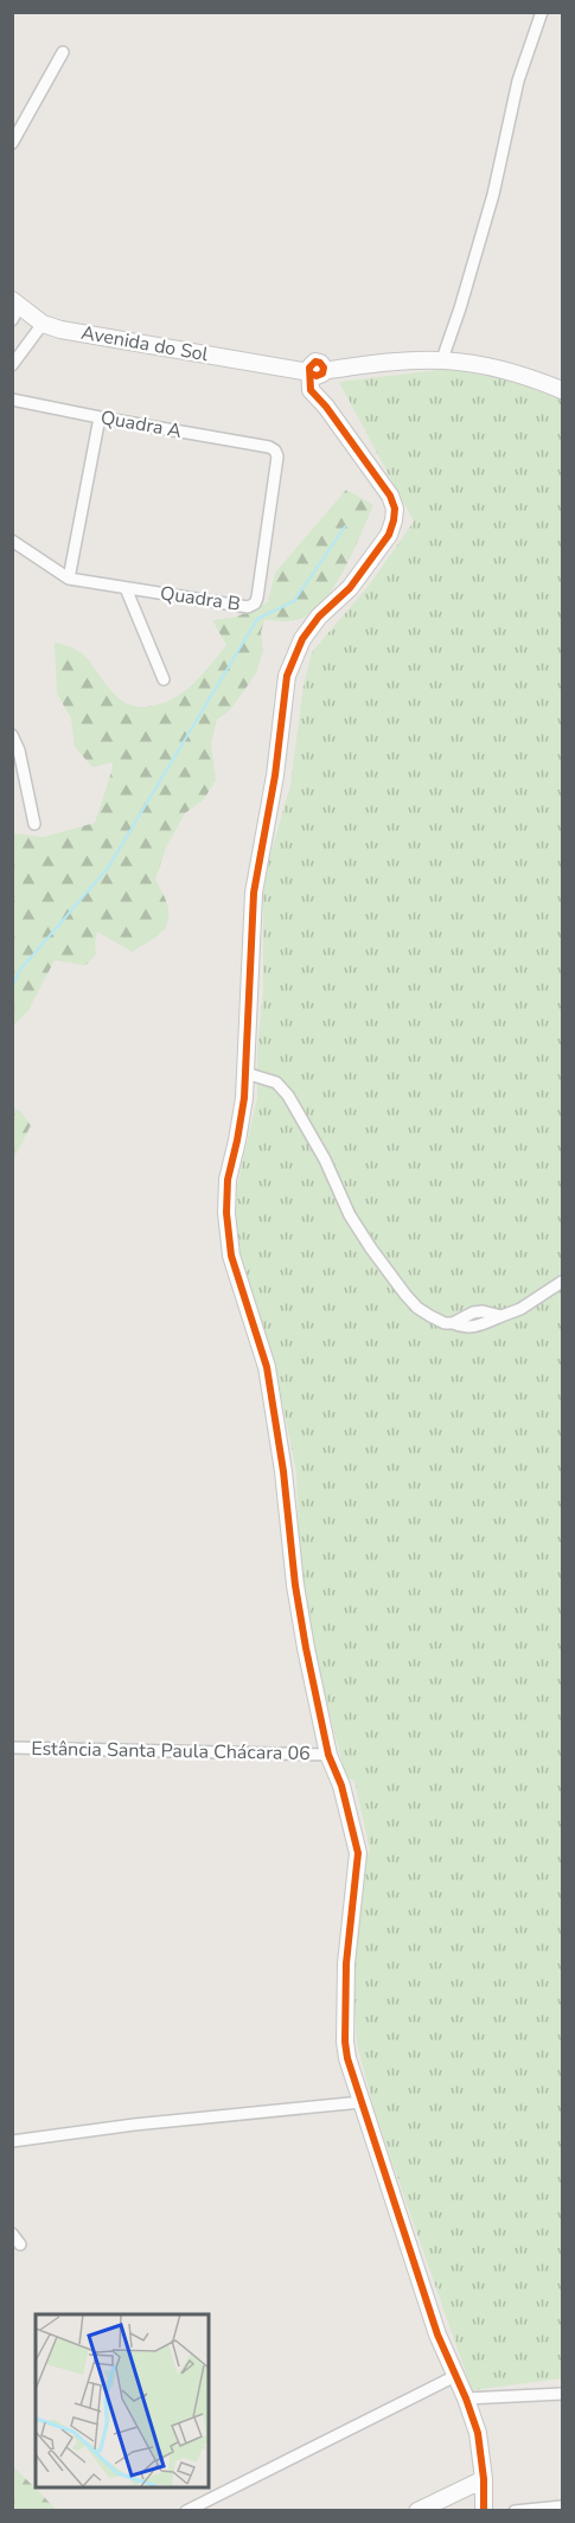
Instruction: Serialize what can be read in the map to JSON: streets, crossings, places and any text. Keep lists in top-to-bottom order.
{
  "streets": {
    "street": [
      "Avenida do Sol",
      "Quadra A",
      "Quadra B",
      "Estância Santa Paula Chácara 06"
    ]
  },
  "crossings": [
    ["Quadra A", "Quadra B"]
  ]
}
